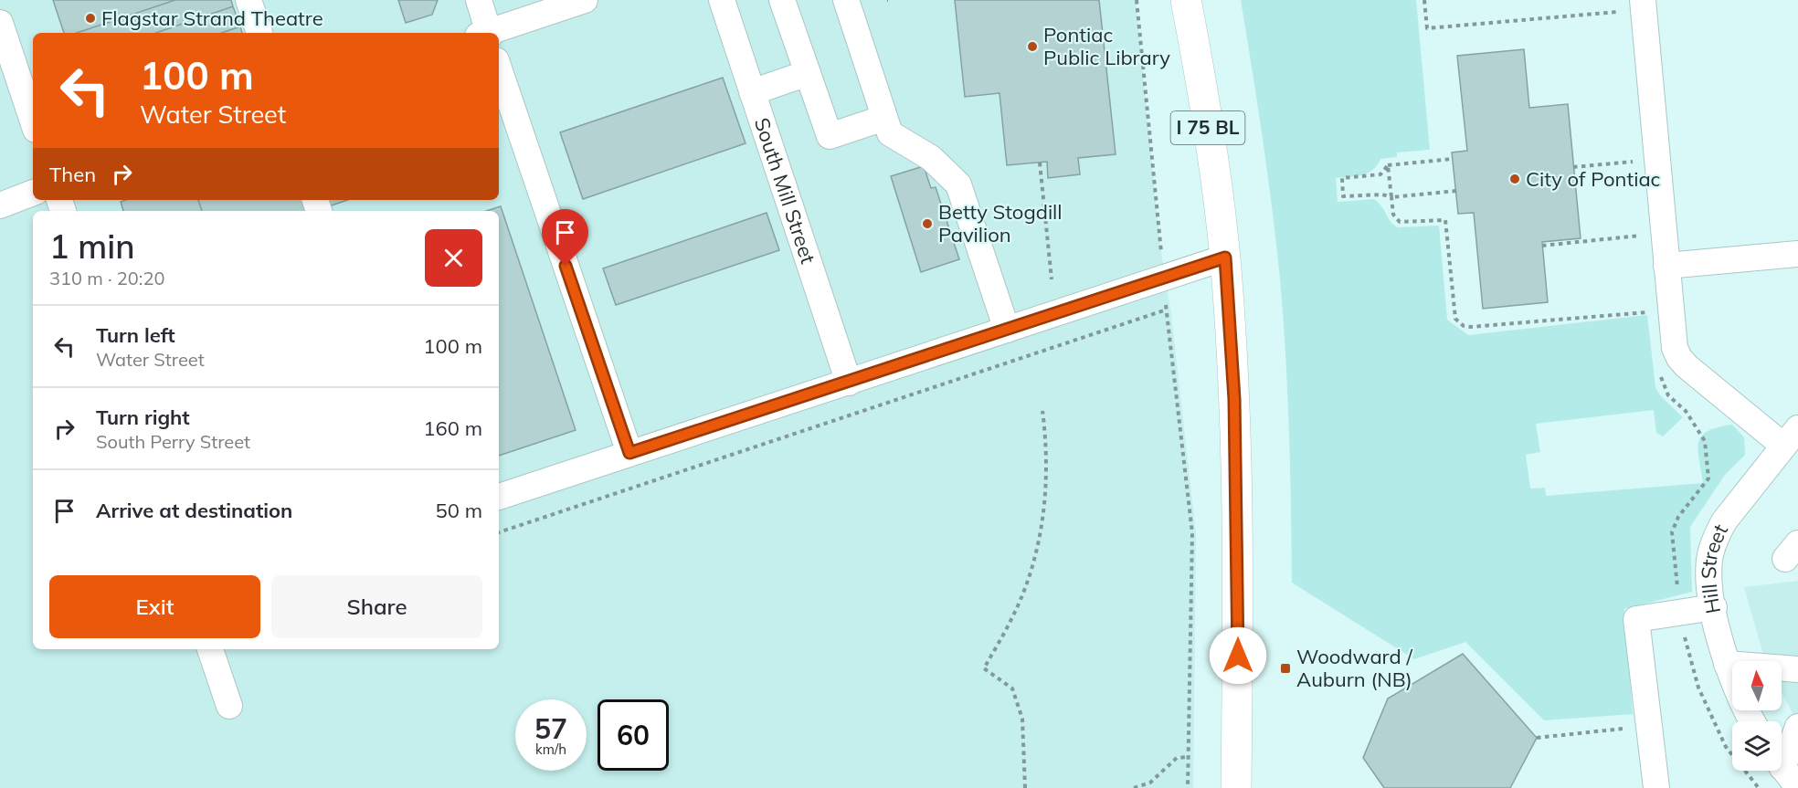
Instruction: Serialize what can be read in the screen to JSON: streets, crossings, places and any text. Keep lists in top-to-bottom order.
{
  "streets": {
    "main road": ["I 75 BL"],
    "street": ["South Mill Street", "Hill Street"]
  },
  "places": {
    "other": [
      "Flagstar Strand Theatre",
      "Pontiac Public Library",
      "City of Pontiac",
      "Betty Stogdill Pavilion"
    ],
    "transit": ["Woodward / Auburn (NB)"]
  },
  "north": "top",
  "page": {
    "turn": ["100 m", "Water Street"],
    "then": "Then",
    "heading": ["1 min", "310 m · 20:20"],
    "list": [
      {
        "name": "Turn left",
        "note": "Water Street",
        "value": "100 m"
      },
      {
        "name": "Turn right",
        "note": "South Perry Street",
        "value": "160 m"
      },
      {
        "name": "Arrive at destination",
        "value": "50 m"
      }
    ],
    "buttons": ["Exit", "Share"],
    "speed": "57 km/h",
    "limit": "60"
  }
}
